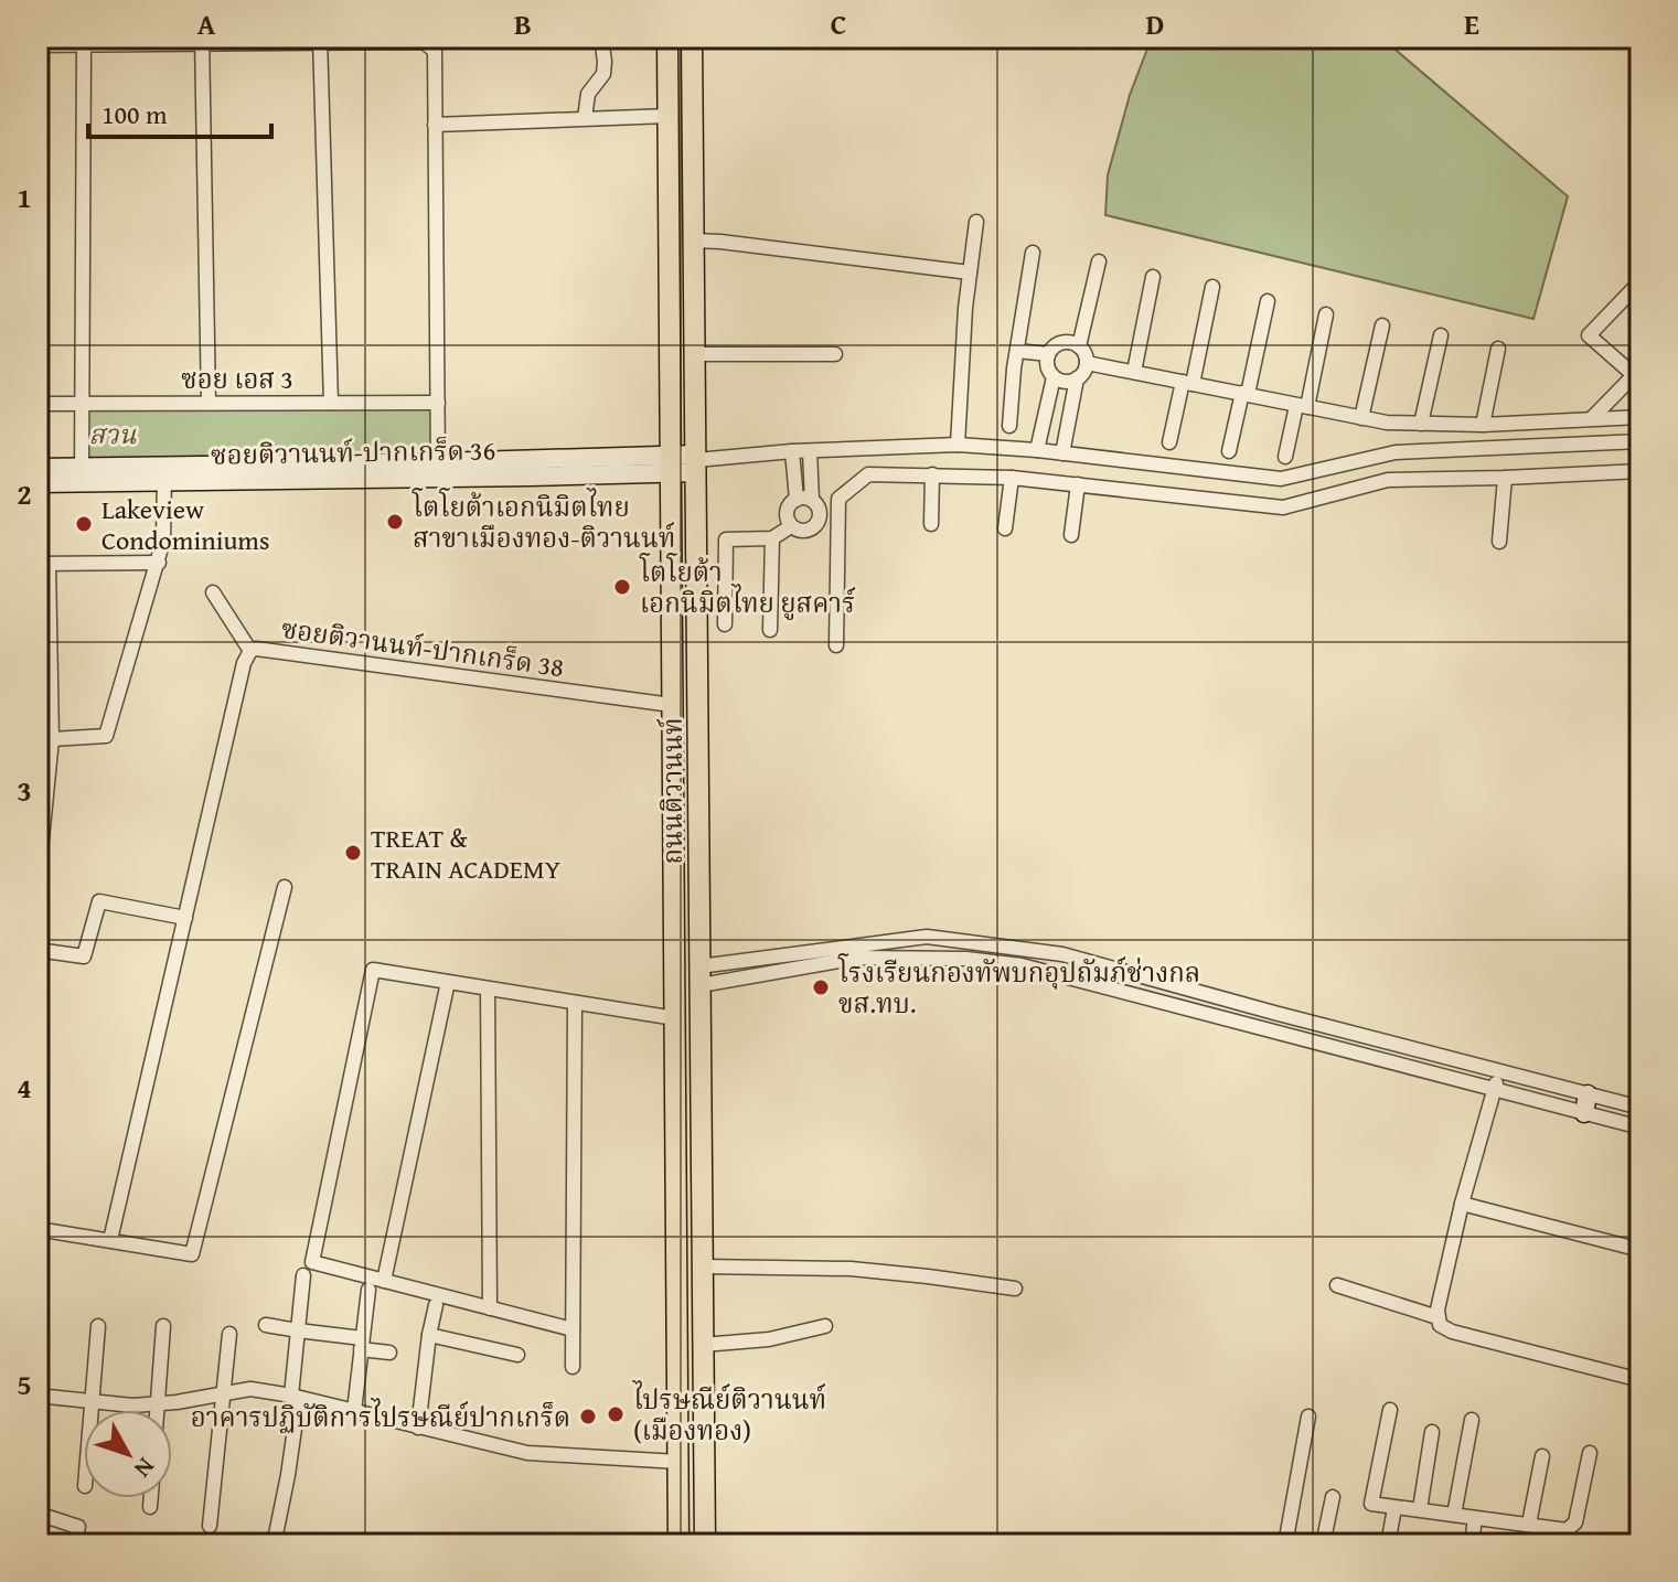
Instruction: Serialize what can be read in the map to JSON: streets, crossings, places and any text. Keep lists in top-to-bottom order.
{
  "streets": {
    "main road": ["ถนนติวานนท์"],
    "street": ["ซอย เอส 3", "ซอยติวานนท์-ปากเกร็ด 36", "ซอยติวานนท์-ปากเกร็ด 38"]
  },
  "crossings": [
    ["ซอยติวานนท์-ปากเกร็ด 36", "ถนนติวานนท์"],
    ["ซอยติวานนท์-ปากเกร็ด 38", "ถนนติวานนท์"]
  ],
  "parks": ["สวน"],
  "places": [
    "โตโยต้าเอกนิมิตไทย สาขาเมืองทอง-ติวานนท์",
    "Lakeview Condominiums",
    "โตโยต้า เอกนิมิตไทย ยูสคาร์",
    "TREAT & TRAIN ACADEMY",
    "โรงเรียนกองทัพบกอุปถัมภ์ช่างกล ขส.ทบ.",
    "ไปรษณีย์ติวานนท์ (เมืองทอง)",
    "อาคารปฏิบัติการไปรษณีย์ปากเกร็ด"
  ],
  "scale_bar": "100 m",
  "north": "bottom right",
  "grid": {
    "columns": [
      "A",
      "B",
      "C",
      "D",
      "E"
    ],
    "rows": [
      "1",
      "2",
      "3",
      "4",
      "5"
    ]
  }
}
